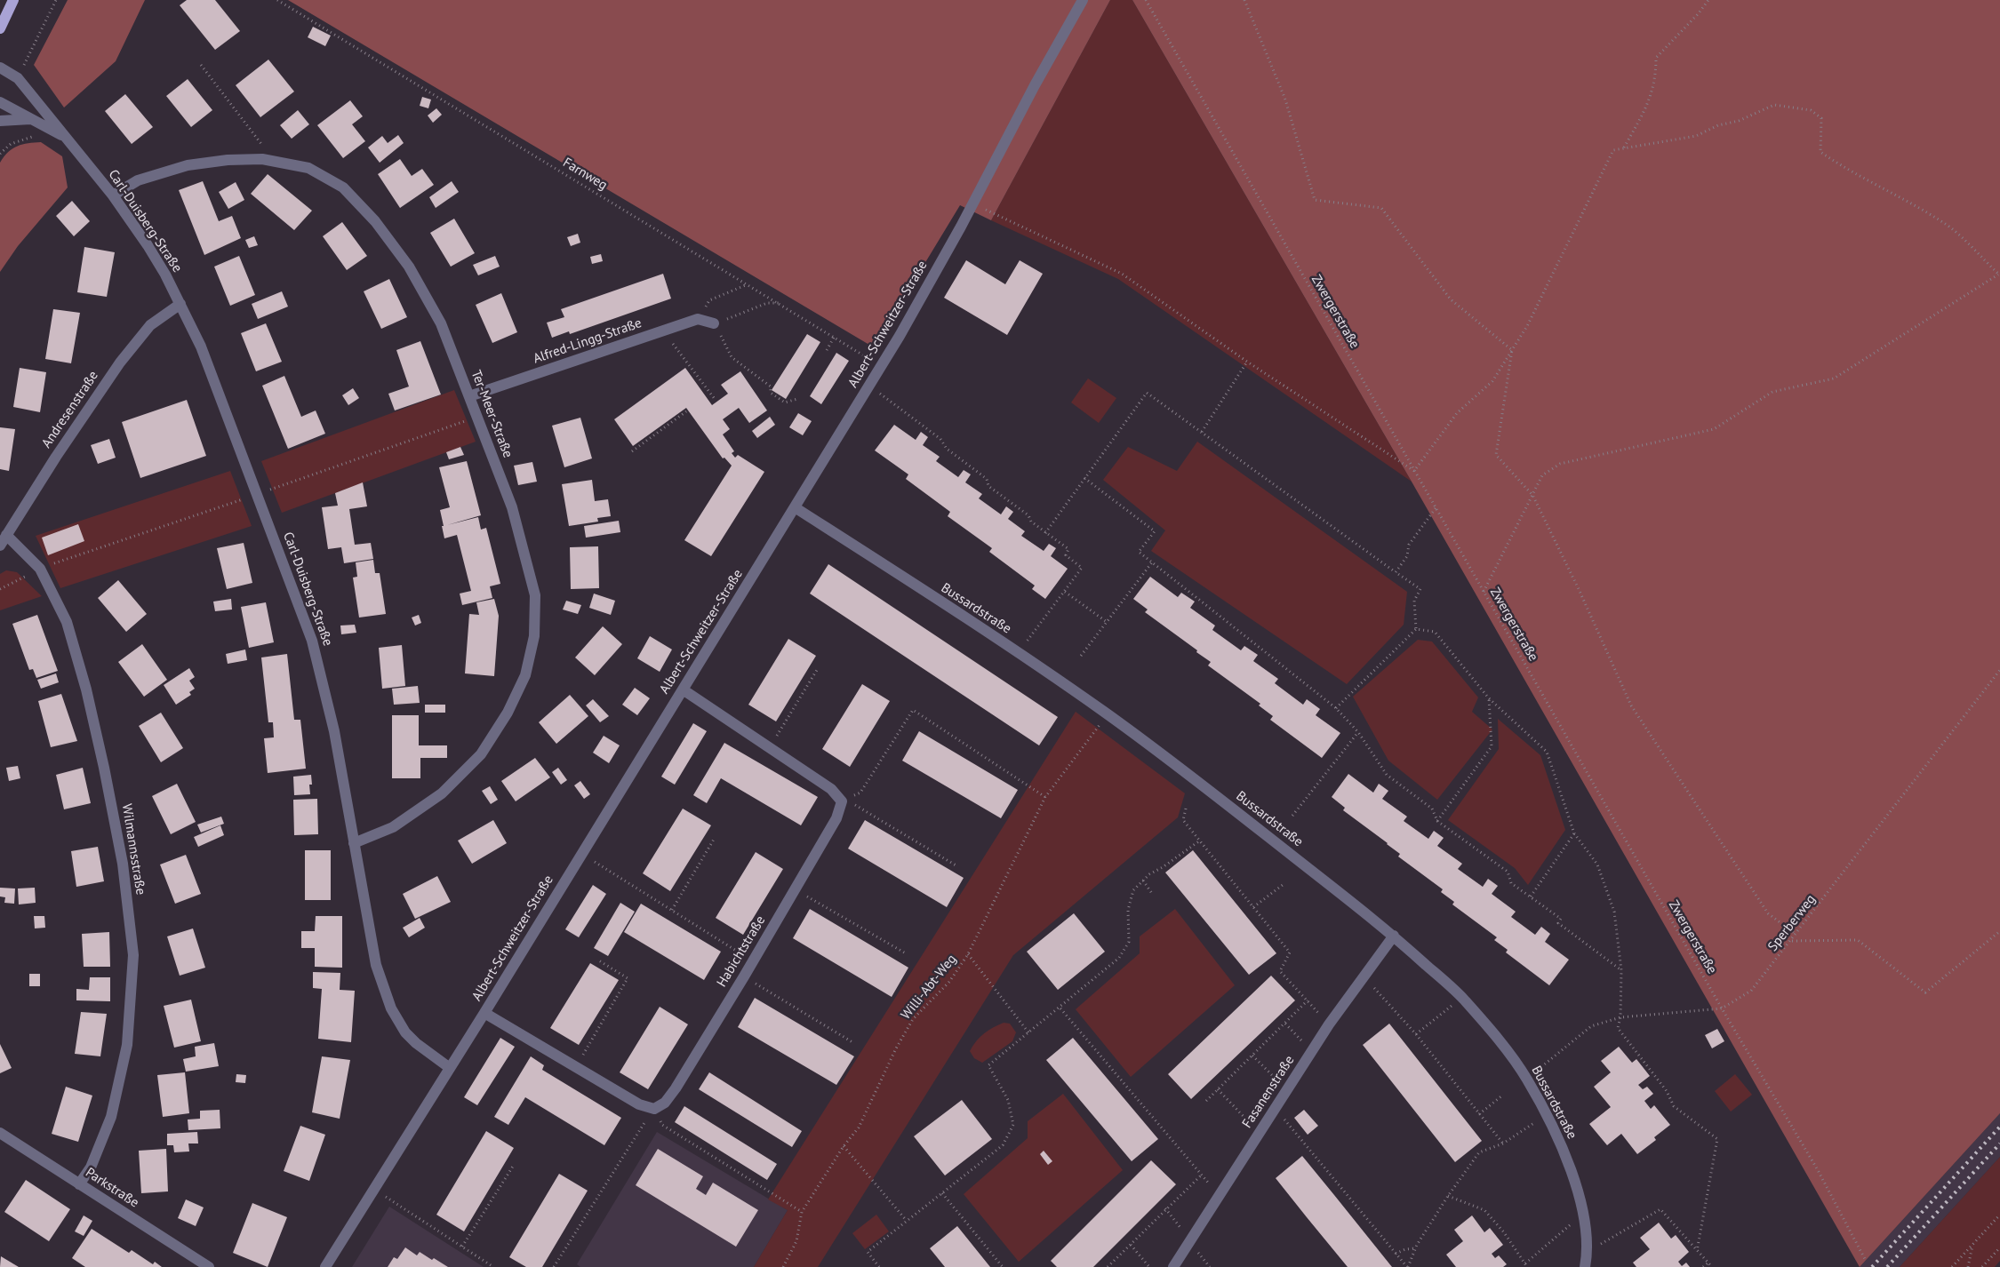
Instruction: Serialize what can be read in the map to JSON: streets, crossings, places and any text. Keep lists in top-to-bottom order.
{
  "streets": {
    "street": [
      "Carl-Duisberg-Straße",
      "Albert-Schweitzer-Straße",
      "Alfred-Lingg-Straße",
      "Andresenstraße",
      "Ter-Meer-Straße",
      "Bussardstraße",
      "Wilmannsstraße",
      "Habichtstraße",
      "Fasanenstraße",
      "Parkstraße"
    ],
    "path": [
      "Farnweg",
      "Zwergerstraße",
      "Sperberweg",
      "Willi-Abt-Weg"
    ]
  },
  "crossings": [
    ["Farnweg", "Albert-Schweitzer-Straße"],
    ["Carl-Duisberg-Straße", "Albert-Schweitzer-Straße"],
    ["Carl-Duisberg-Straße", "Andresenstraße"],
    ["Carl-Duisberg-Straße", "Ter-Meer-Straße"],
    ["Zwergerstraße", "Sperberweg"],
    ["Albert-Schweitzer-Straße", "Bussardstraße"],
    ["Alfred-Lingg-Straße", "Ter-Meer-Straße"],
    ["Andresenstraße", "Wilmannsstraße"],
    ["Bussardstraße", "Sperberweg"],
    ["Bussardstraße", "Fasanenstraße"],
    ["Wilmannsstraße", "Parkstraße"]
  ]
}
